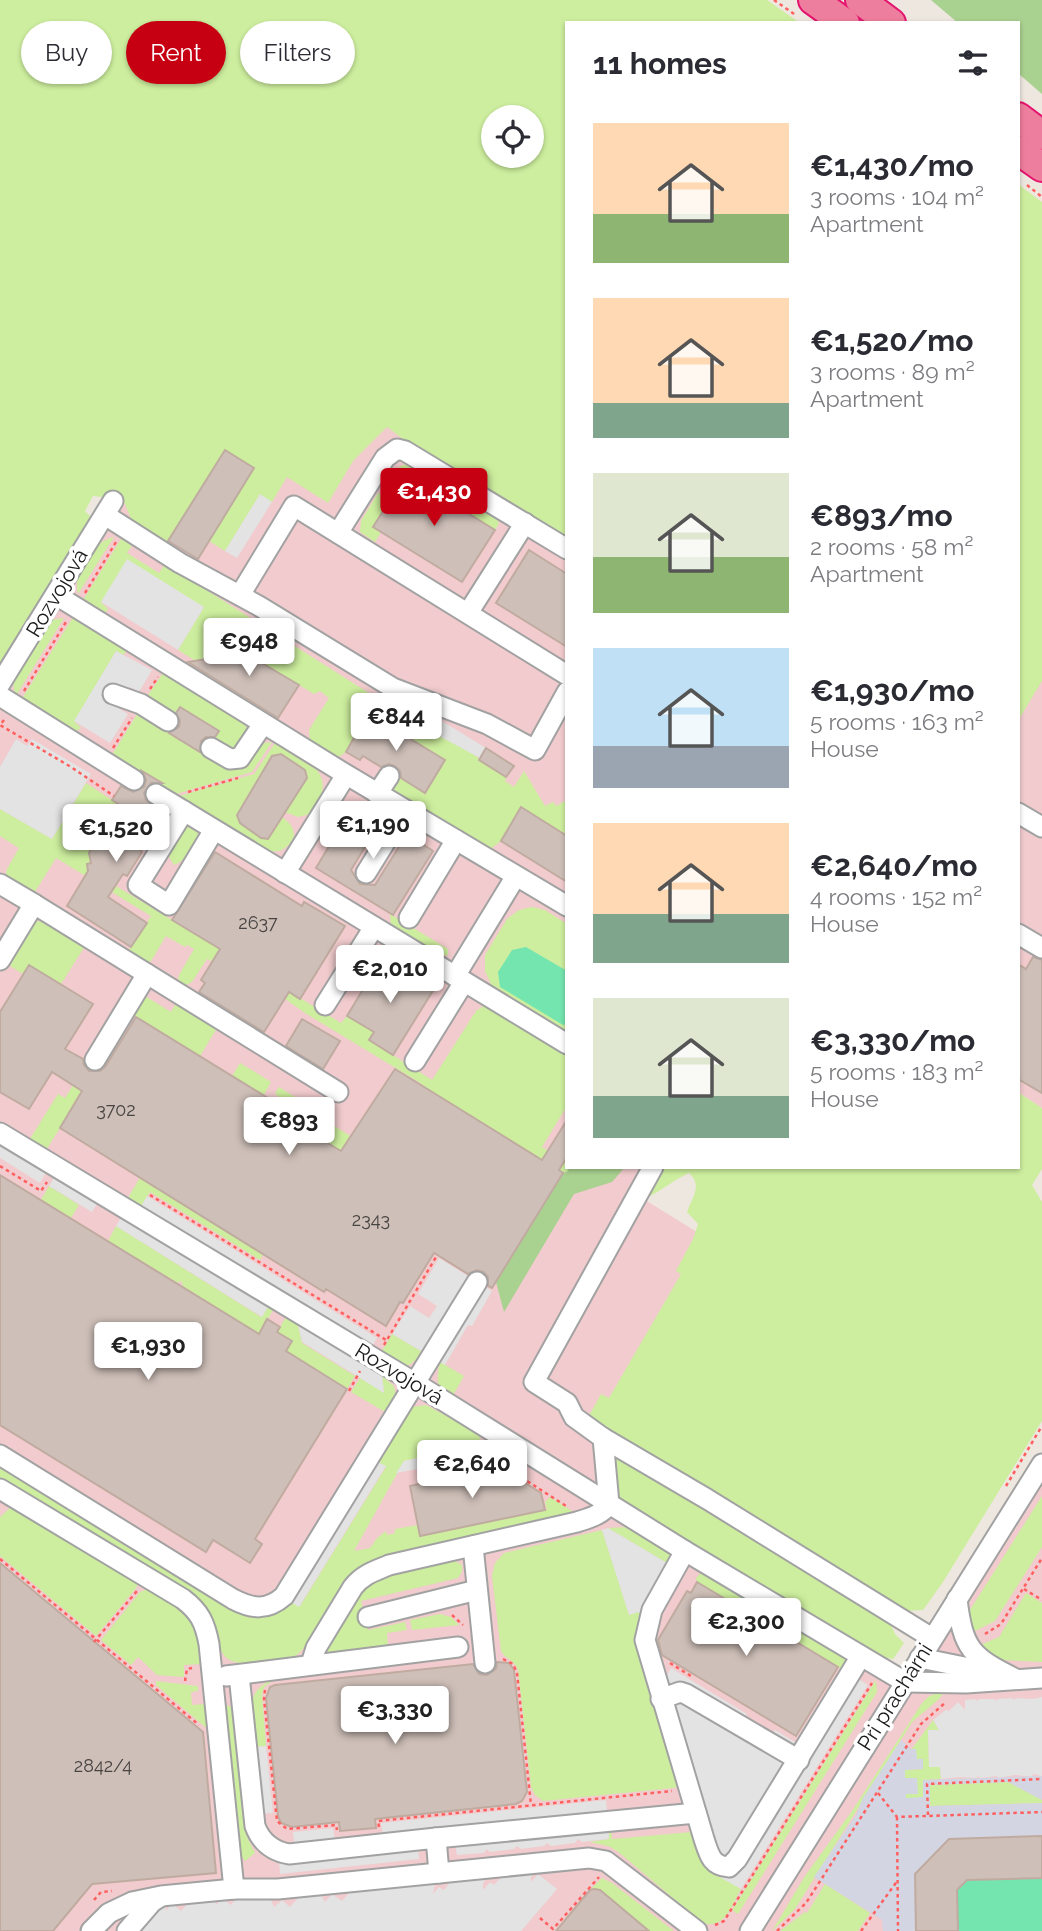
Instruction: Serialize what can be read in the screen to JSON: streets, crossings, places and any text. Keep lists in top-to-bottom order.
{
  "streets": {
    "street": ["Rozvojová", "Pri prachárni"]
  },
  "crossings": [
    ["Rozvojová", "Pri prachárni"]
  ],
  "house_numbers": [
    "2637",
    "3702",
    "2343",
    "2842/4"
  ],
  "page": {
    "chip": ["Buy", "Rent", "Filters"],
    "heading": "11 homes",
    "list": [
      {
        "name": "€1,430/mo",
        "note": "3 rooms · 104 m² · Apartment"
      },
      {
        "name": "€1,520/mo",
        "note": "3 rooms · 89 m² · Apartment"
      },
      {
        "name": "€893/mo",
        "note": "2 rooms · 58 m² · Apartment"
      },
      {
        "name": "€1,930/mo",
        "note": "5 rooms · 163 m² · House"
      },
      {
        "name": "€2,640/mo",
        "note": "4 rooms · 152 m² · House"
      },
      {
        "name": "€3,330/mo",
        "note": "5 rooms · 183 m² · House"
      }
    ],
    "price": [
      "€1,430",
      "€948",
      "€844",
      "€1,190",
      "€1,520",
      "€2,010",
      "€893",
      "€1,930",
      "€2,640",
      "€2,300",
      "€3,330"
    ]
  }
}
